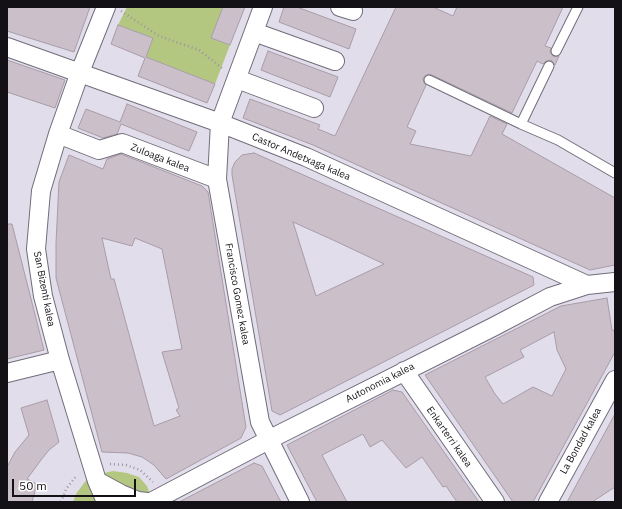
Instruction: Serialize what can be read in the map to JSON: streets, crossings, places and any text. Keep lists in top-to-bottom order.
{
  "streets": {
    "street": [
      "Castor Andetxaga kalea",
      "Zuloaga kalea",
      "San Bizenti kalea",
      "Francisco Gomez kalea",
      "Autonomia kalea",
      "Enkarterri kalea",
      "La Bondad kalea"
    ]
  },
  "crossings": [
    ["Castor Andetxaga kalea", "San Bizenti kalea"],
    ["Castor Andetxaga kalea", "Francisco Gomez kalea"],
    ["Castor Andetxaga kalea", "Autonomia kalea"],
    ["Zuloaga kalea", "San Bizenti kalea"],
    ["Zuloaga kalea", "Francisco Gomez kalea"],
    ["Francisco Gomez kalea", "Autonomia kalea"],
    ["Autonomia kalea", "Enkarterri kalea"]
  ],
  "scale_bar": "50 m"
}
